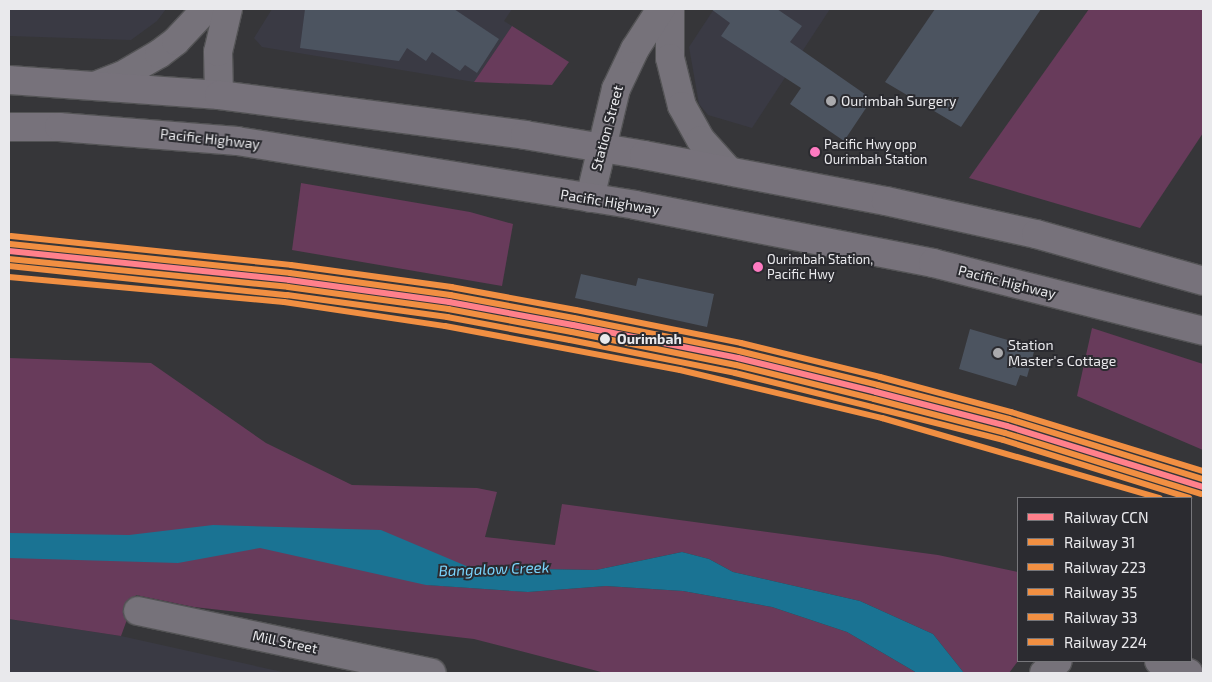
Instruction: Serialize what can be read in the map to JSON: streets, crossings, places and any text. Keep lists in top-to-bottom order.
{
  "streets": {
    "main road": ["Pacific Highway"],
    "street": ["Station Street", "Mill Street"]
  },
  "crossings": [
    ["Station Street", "Pacific Highway"]
  ],
  "water": ["Bangalow Creek"],
  "places": [
    "Ourimbah Surgery",
    "Pacific Hwy opp Ourimbah Station",
    "Ourimbah Station, Pacific Hwy",
    "Ourimbah",
    "Station Master's Cottage"
  ],
  "lines": [
    "rail line 33",
    "rail line 223",
    "rail line CCN",
    "rail line 31",
    "rail line 35",
    "rail line 224"
  ],
  "legend": [
    "Railway CCN",
    "Railway 31",
    "Railway 223",
    "Railway 35",
    "Railway 33",
    "Railway 224"
  ]
}
